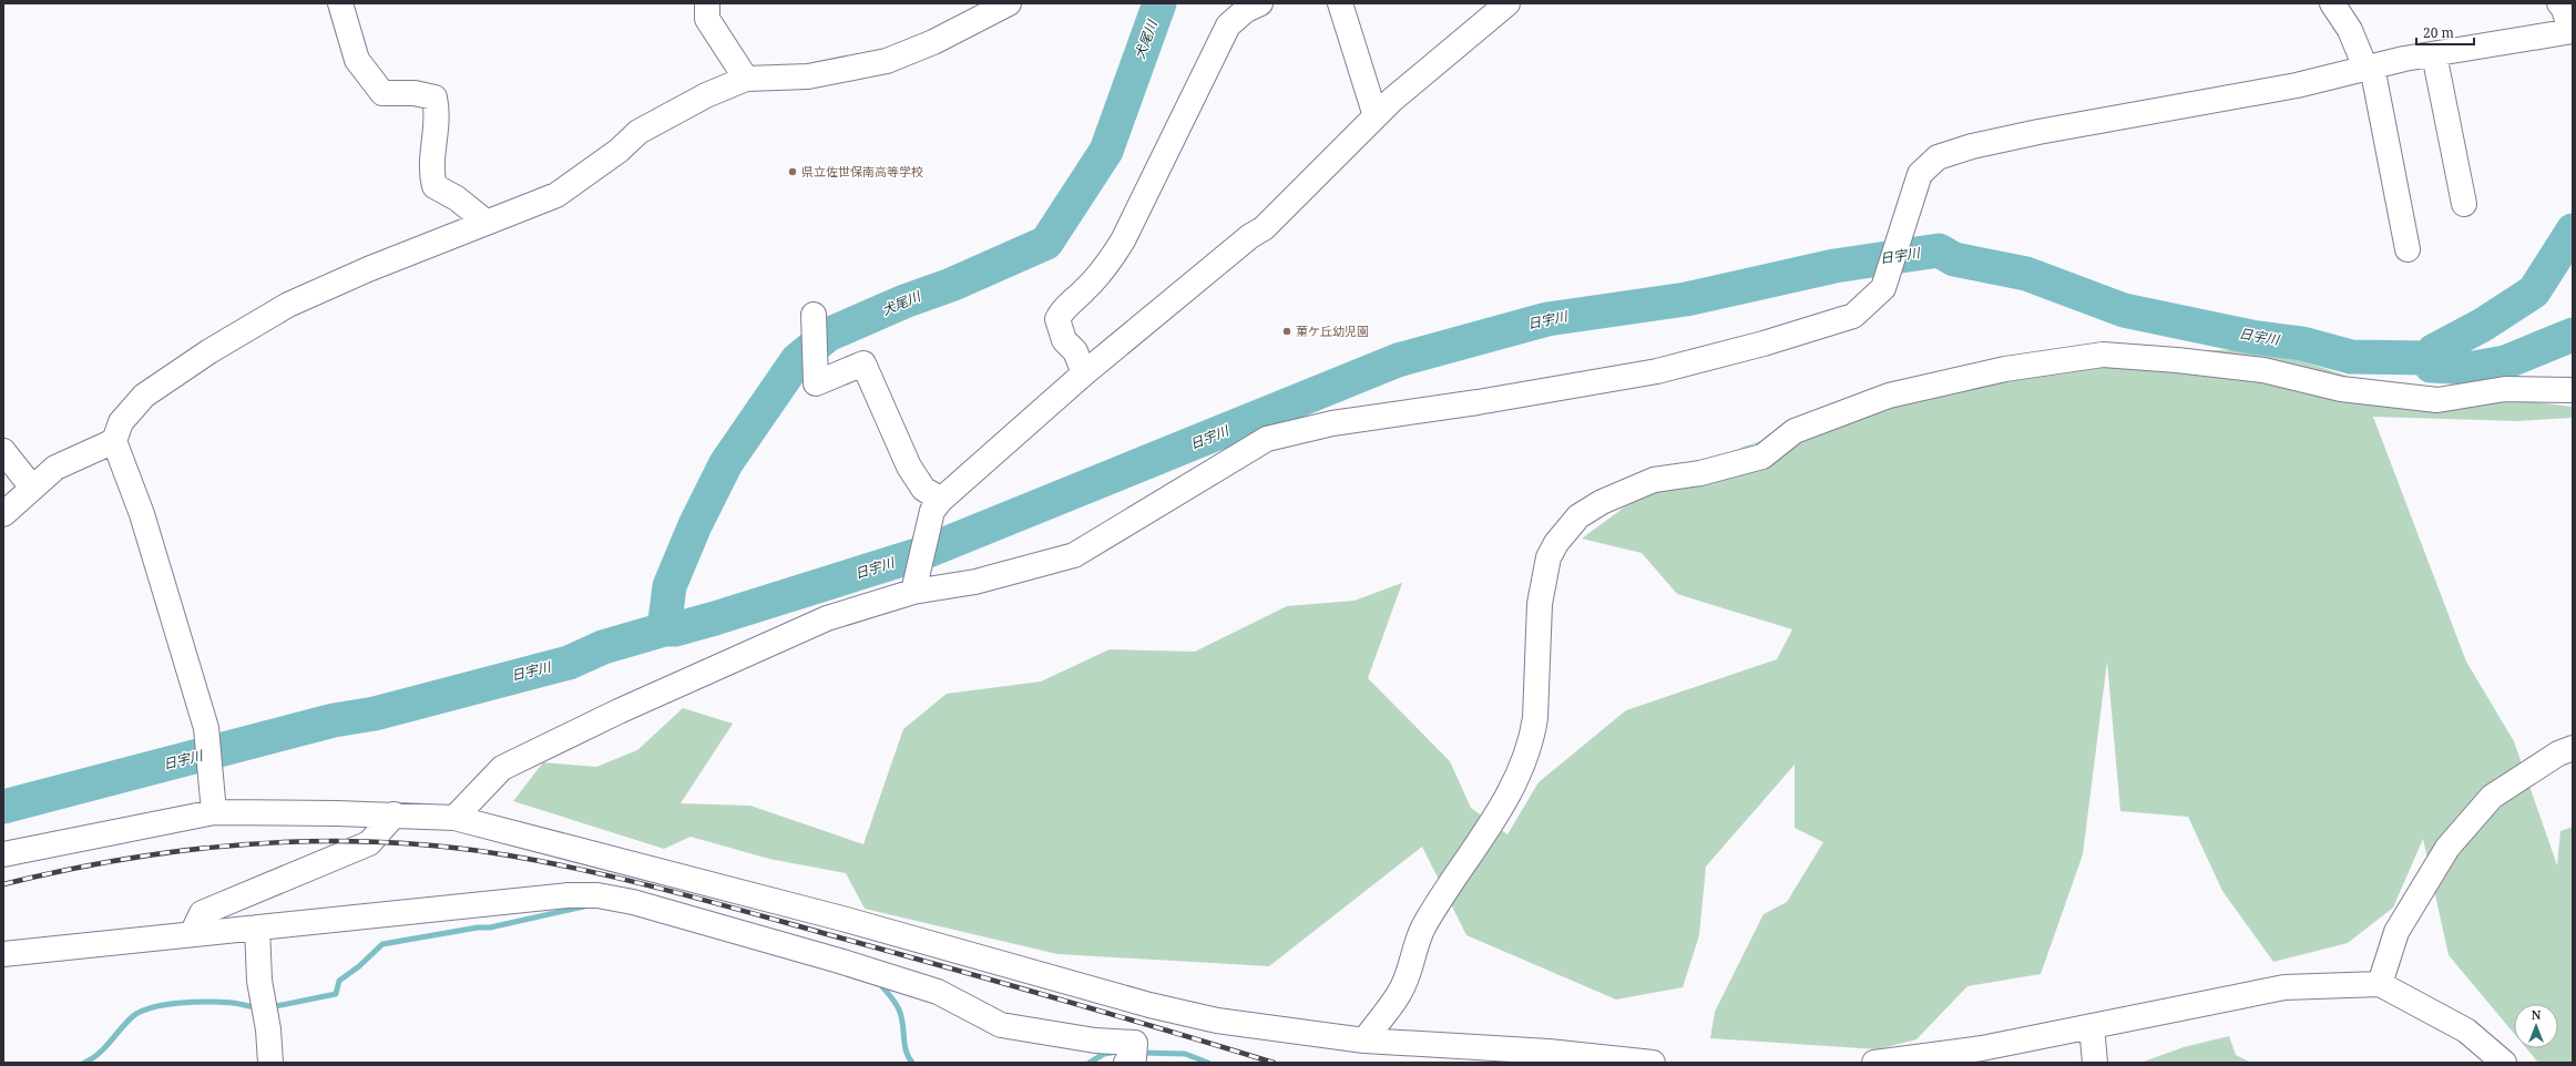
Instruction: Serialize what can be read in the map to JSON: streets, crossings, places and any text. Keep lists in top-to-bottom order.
{
  "water": ["犬尾川", "日宇川"],
  "places": ["県立佐世保南高等学校", "菫ケ丘幼児園"],
  "scale_bar": "20 m",
  "north": "top"
}
